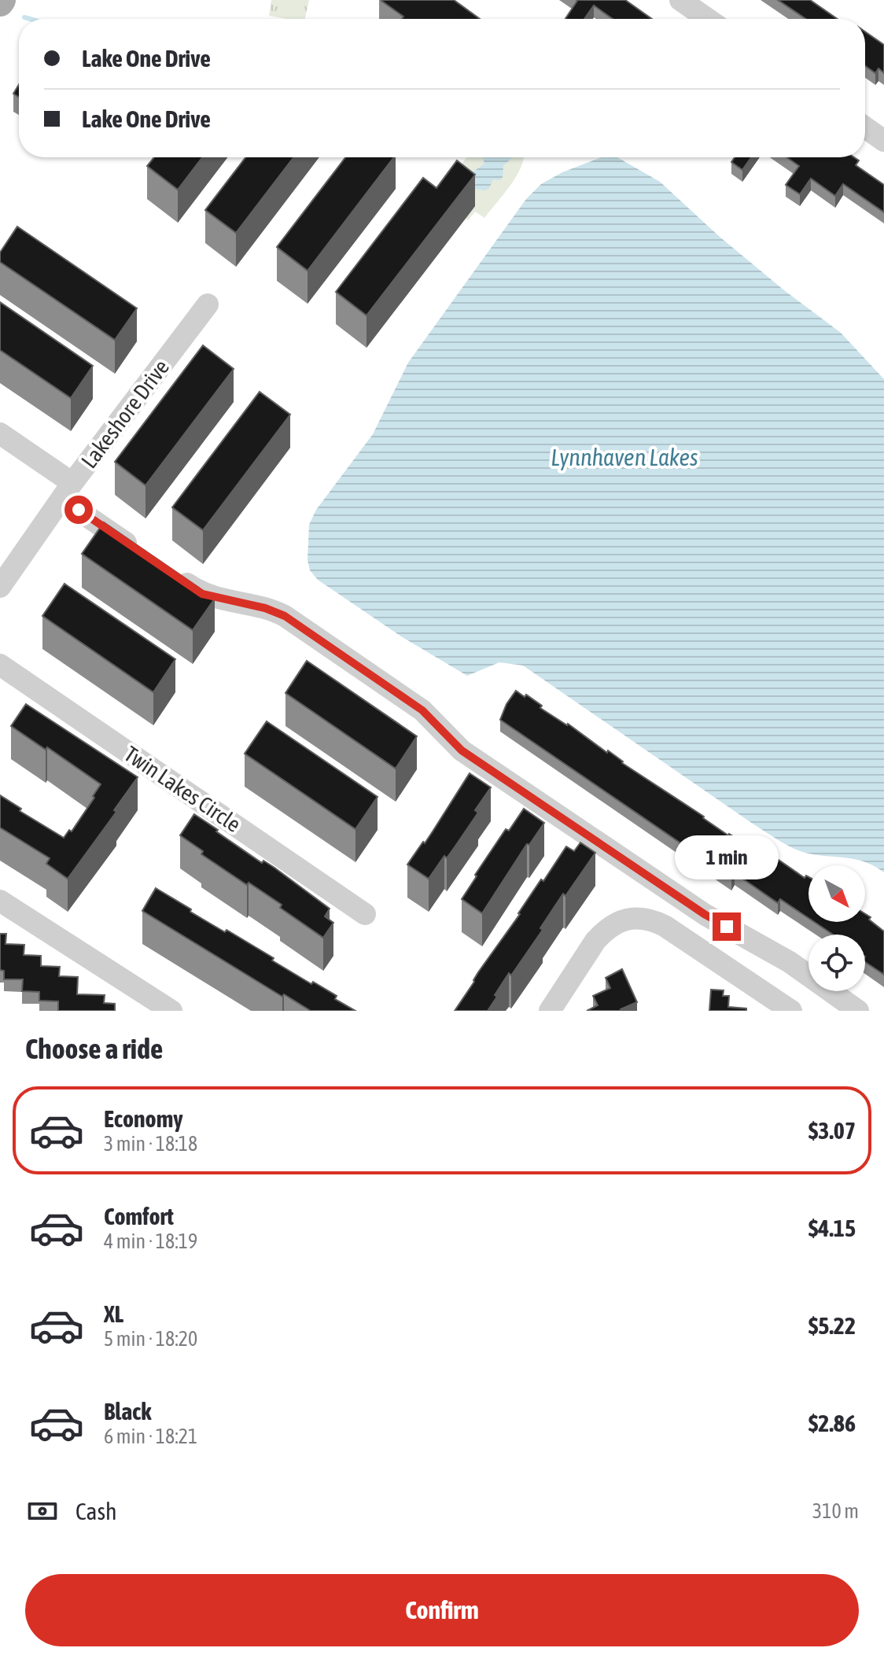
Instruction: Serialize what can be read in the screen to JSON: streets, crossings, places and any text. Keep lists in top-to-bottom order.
{
  "streets": {
    "street": ["Lakeshore Drive", "Twin Lakes Circle"]
  },
  "water": ["Lynnhaven Lakes"],
  "north": "bottom right",
  "page": {
    "banner": ["Lake One Drive", "Lake One Drive"],
    "bubble": "1 min",
    "heading": "Choose a ride",
    "list": [
      {
        "name": "Economy",
        "note": "3 min · 18:18",
        "value": "$3.07"
      },
      {
        "name": "Comfort",
        "note": "4 min · 18:19",
        "value": "$4.15"
      },
      {
        "name": "XL",
        "note": "5 min · 18:20",
        "value": "$5.22"
      },
      {
        "name": "Black",
        "note": "6 min · 18:21",
        "value": "$2.86"
      }
    ],
    "pay": ["Cash", "310 m"],
    "buttons": "Confirm"
  }
}
